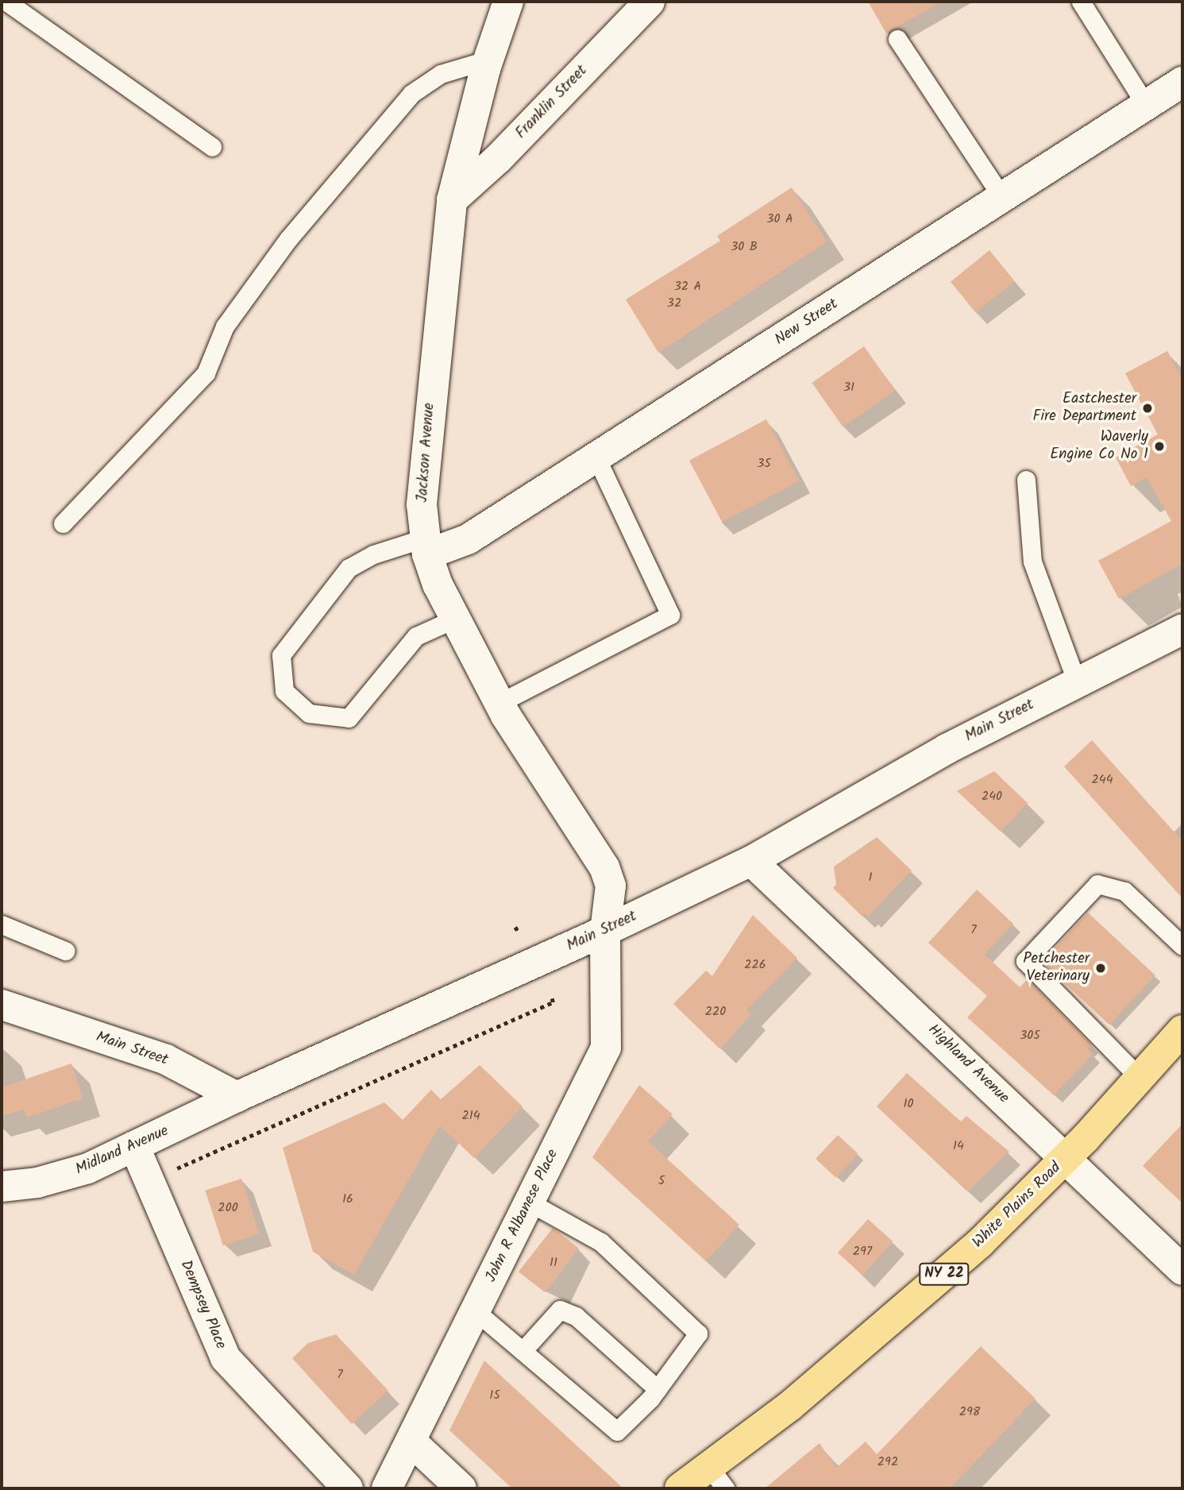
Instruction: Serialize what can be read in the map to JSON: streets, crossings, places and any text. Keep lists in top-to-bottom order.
{
  "streets": {
    "main road": ["White Plains Road", "NY 22"],
    "street": [
      "Franklin Street",
      "New Street",
      "Jackson Avenue",
      "Main Street",
      "Highland Avenue",
      "Midland Avenue",
      "John R Albanese Place",
      "Dempsey Place"
    ]
  },
  "crossings": [
    ["Franklin Street", "Jackson Avenue"],
    ["New Street", "Jackson Avenue"],
    ["Jackson Avenue", "Main Street"],
    ["Jackson Avenue", "John R Albanese Place"],
    ["Main Street", "Highland Avenue"],
    ["Main Street", "Midland Avenue"],
    ["Main Street", "John R Albanese Place"],
    ["Highland Avenue", "White Plains Road"],
    ["Midland Avenue", "Dempsey Place"]
  ],
  "places": ["Eastchester Fire Department", "Waverly Engine Co No 1", "Petchester Veterinary"],
  "house_numbers": [
    "30 A",
    "30 B",
    "32 A",
    "32",
    "31",
    "35",
    "244",
    "240",
    "1",
    "7",
    "226",
    "220",
    "305",
    "10",
    "214",
    "14",
    "5",
    "16",
    "200",
    "297",
    "11",
    "7",
    "15",
    "298",
    "292"
  ]
}
